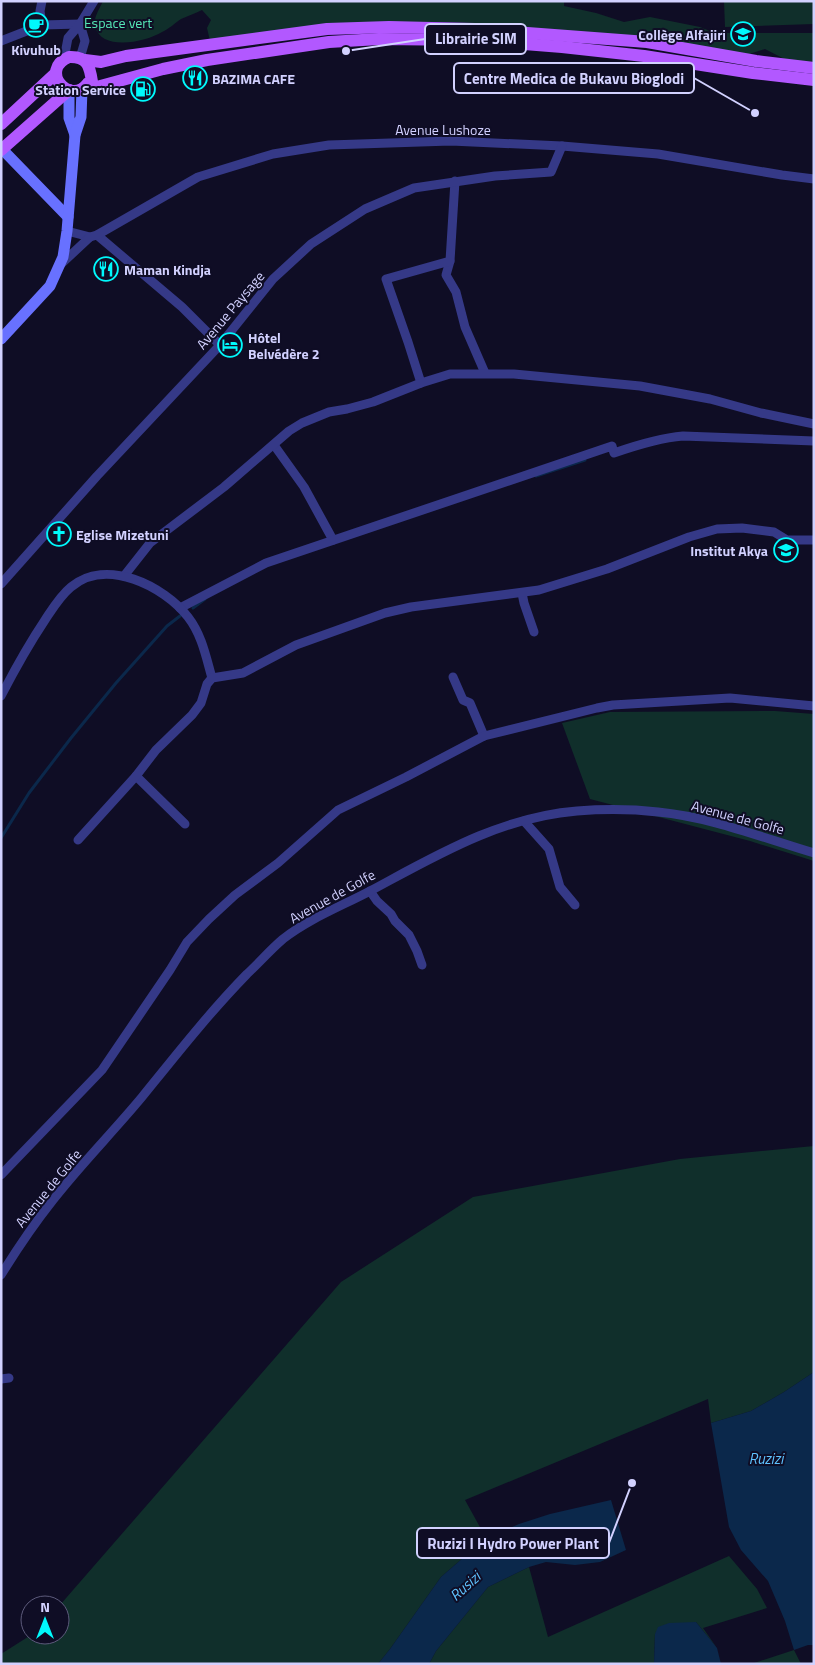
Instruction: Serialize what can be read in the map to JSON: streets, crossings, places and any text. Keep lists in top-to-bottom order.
{
  "streets": {
    "street": ["Avenue Lushoze", "Avenue Paysage", "Avenue de Golfe"]
  },
  "crossings": [
    ["Avenue Lushoze", "Avenue Paysage"]
  ],
  "water": ["Ruzizi", "Rusizi"],
  "parks": ["Espace vert"],
  "places": {
    "cafe": ["Kivuhub"],
    "school or university": ["Collège Alfajiri", "Institut Akya"],
    "other": ["Librairie SIM", "Centre Medica de Bukavu Bioglodi", "Ruzizi I Hydro Power Plant"],
    "restaurant": ["BAZIMA CAFE", "Maman Kindja"],
    "fuel station": ["Station Service"],
    "hotel": ["Hôtel Belvédère 2"],
    "church": ["Eglise Mizetuni"]
  },
  "north": "top"
}
